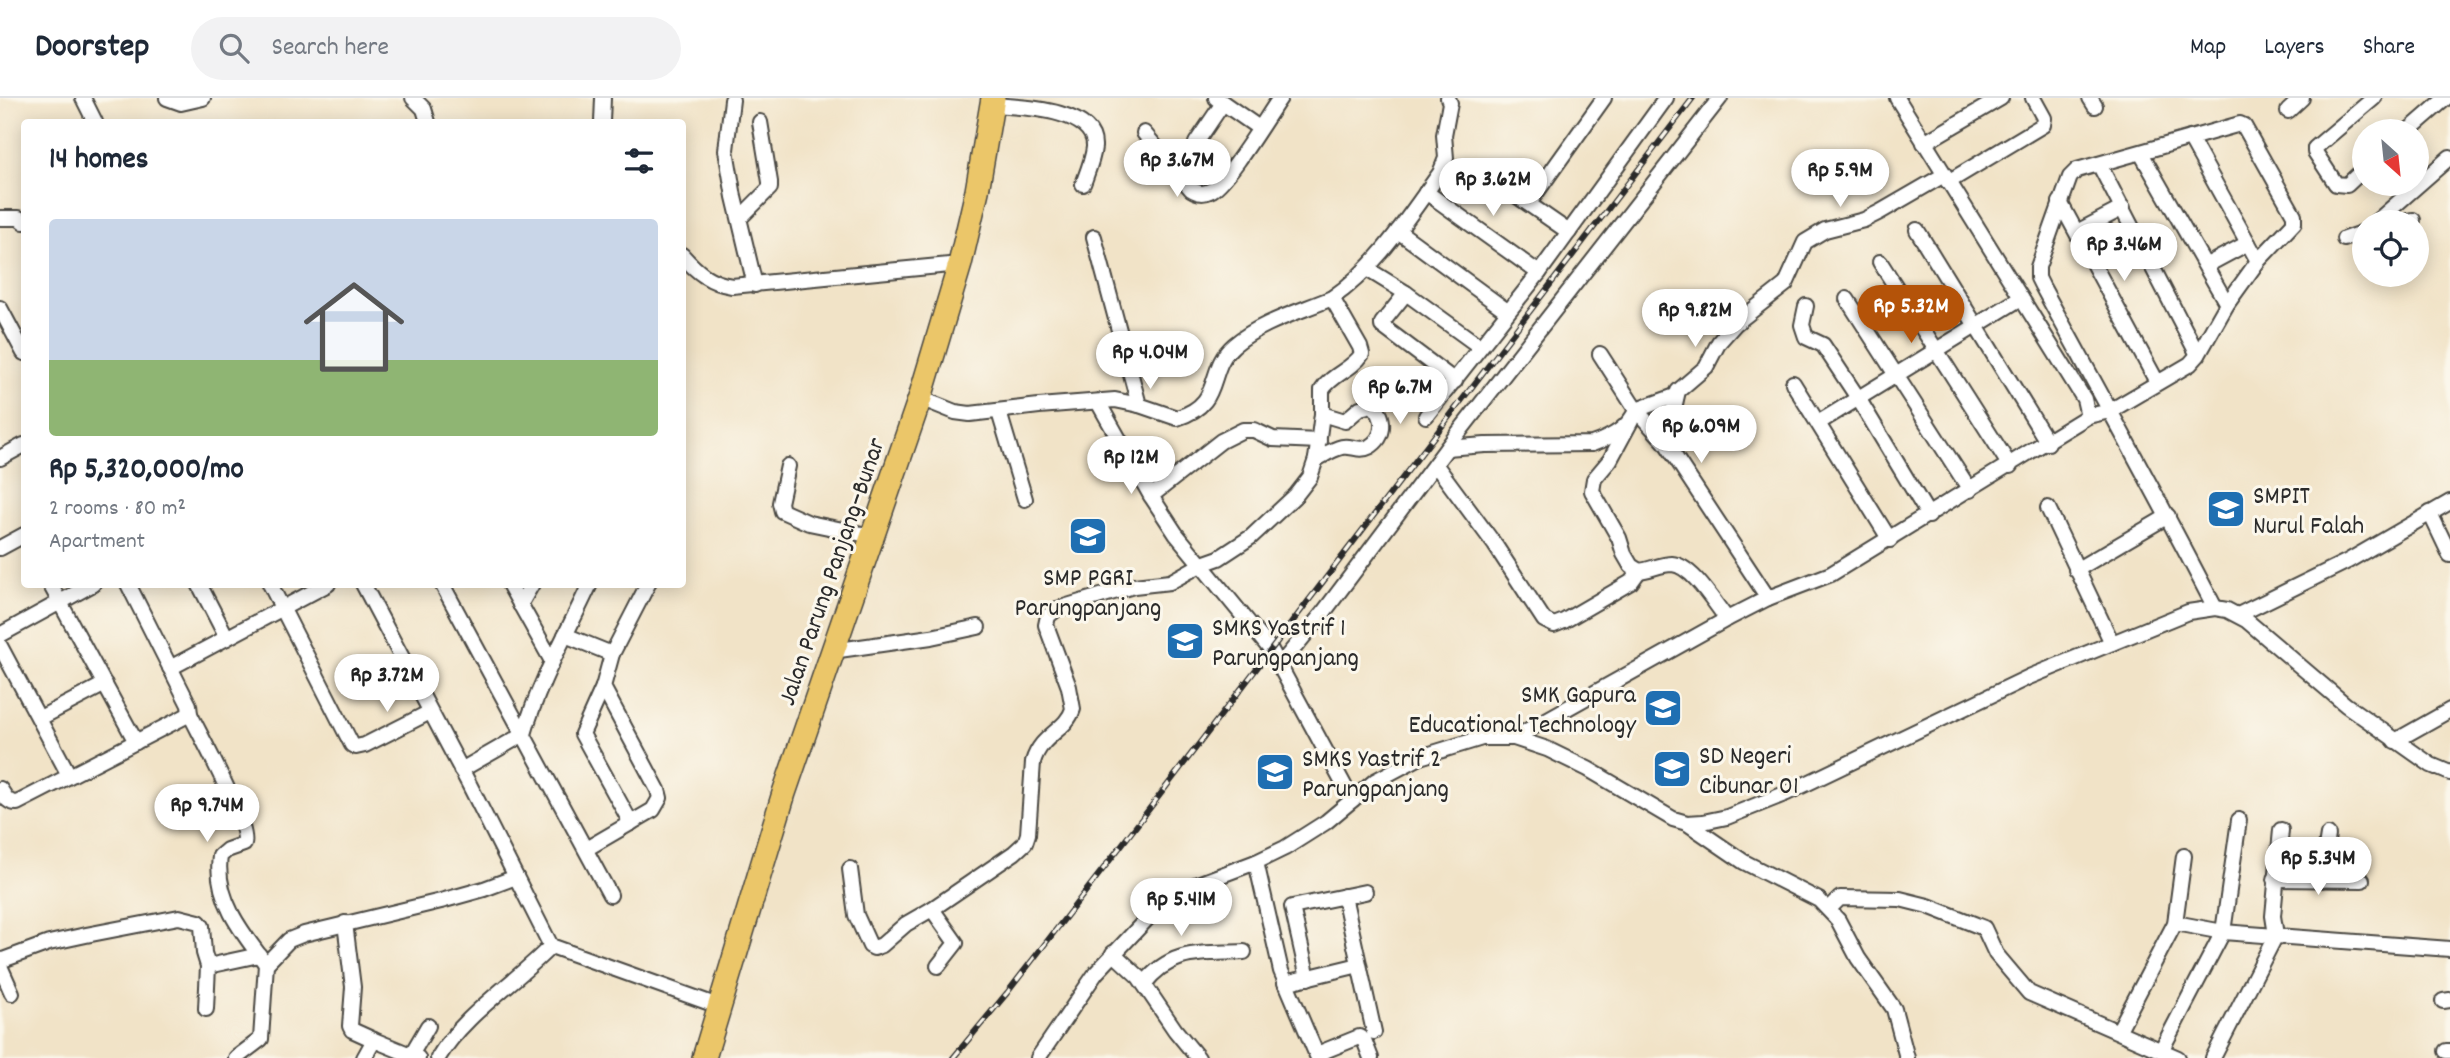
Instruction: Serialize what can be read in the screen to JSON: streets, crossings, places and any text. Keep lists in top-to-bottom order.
{
  "streets": {
    "main road": ["Jalan Parung Panjang–Bunar"]
  },
  "places": {
    "school or university": [
      "SMPIT Nurul Falah",
      "SMP PGRI Parungpanjang",
      "SMKS Yastrif 1 Parungpanjang",
      "SMK Gapura Educational Technology",
      "SD Negeri Cibunar 01",
      "SMKS Yastrif 2 Parungpanjang"
    ]
  },
  "north": "bottom right",
  "page": {
    "header": "Doorstep",
    "search": "Search here",
    "nav": ["Map", "Layers", "Share"],
    "heading": "14 homes",
    "price": [
      "Rp 3.67M",
      "Rp 5.9M",
      "Rp 3.62M",
      "Rp 3.46M",
      "Rp 5.32M",
      "Rp 9.82M",
      "Rp 4.04M",
      "Rp 6.7M",
      "Rp 6.09M",
      "Rp 12M",
      "Rp 3.72M",
      "Rp 9.74M",
      "Rp 5.34M",
      "Rp 5.41M"
    ],
    "list": [
      {
        "name": "Rp 5,320,000/mo",
        "note": "2 rooms · 80 m² · Apartment"
      }
    ]
  }
}
